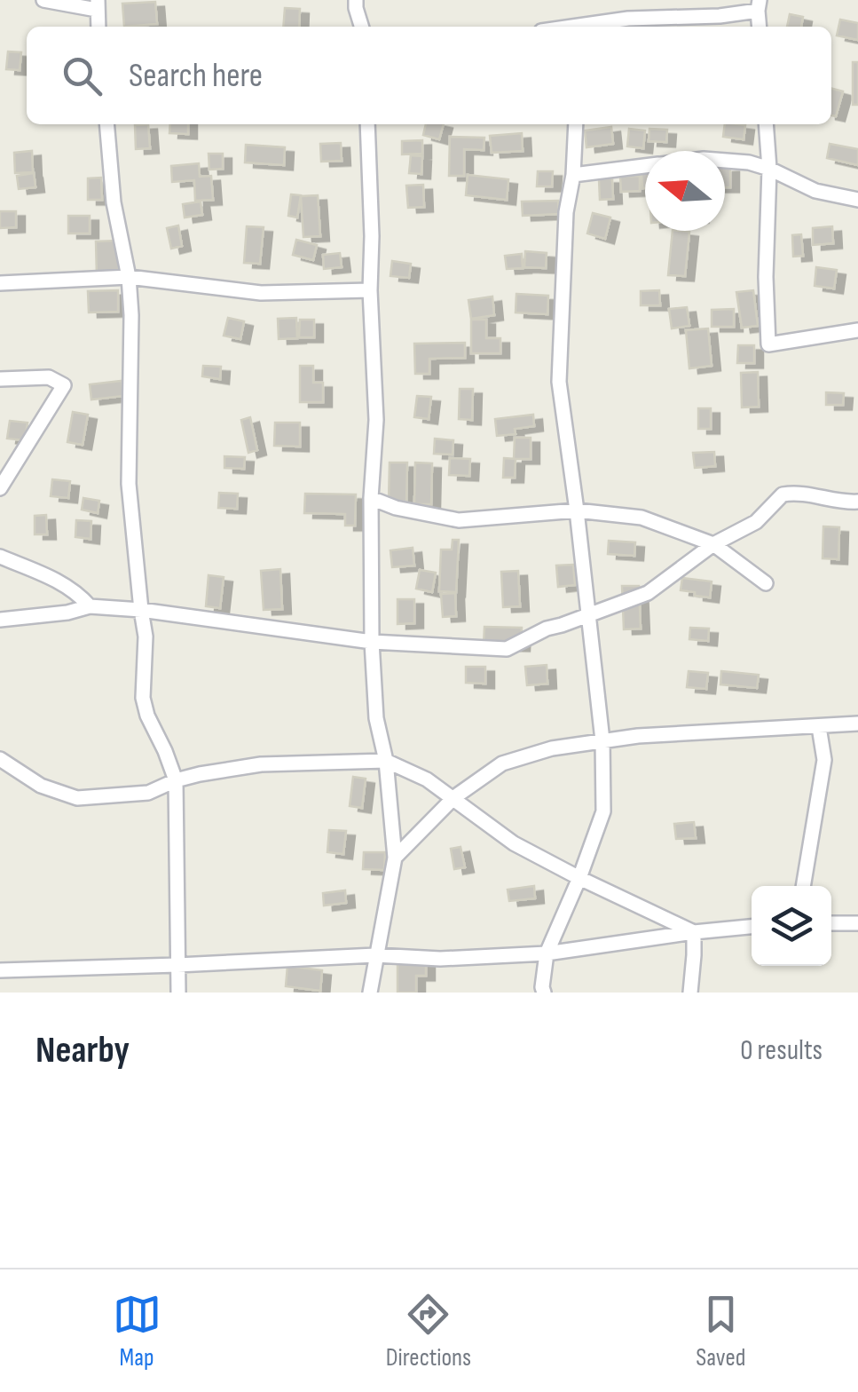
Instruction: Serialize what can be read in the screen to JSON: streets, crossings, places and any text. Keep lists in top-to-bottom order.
{
  "north": "left",
  "page": {
    "search": "Search here",
    "heading": ["Nearby", "0 results"],
    "nav": ["Map", "Directions", "Saved"]
  }
}
